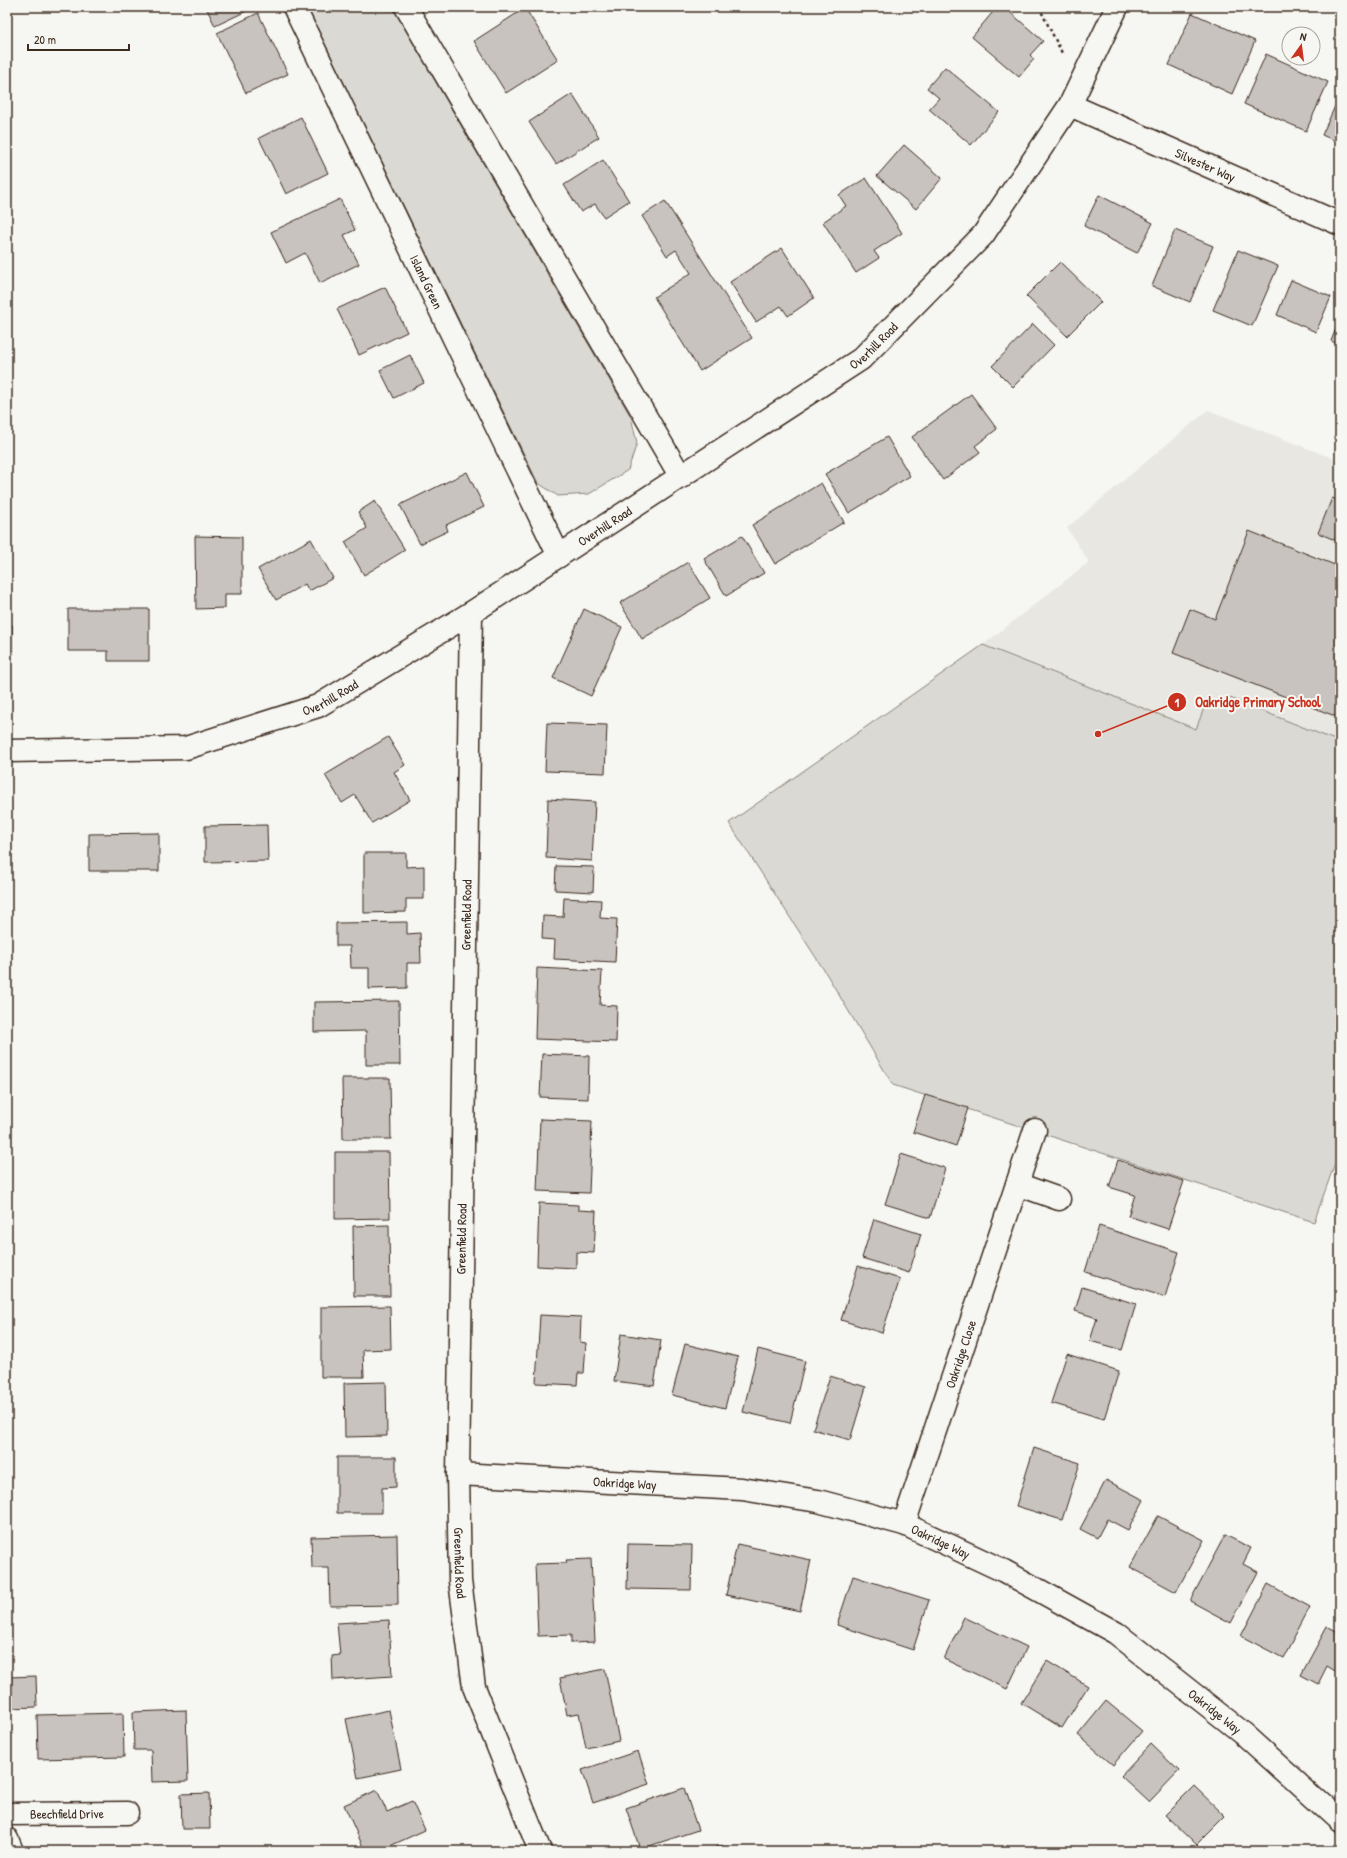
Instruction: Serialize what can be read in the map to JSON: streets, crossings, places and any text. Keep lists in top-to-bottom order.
{
  "streets": {
    "street": [
      "Silvester Way",
      "Island Green",
      "Overhill Road",
      "Greenfield Road",
      "Oakridge Close",
      "Oakridge Way",
      "Beechfield Drive"
    ]
  },
  "crossings": [
    ["Silvester Way", "Overhill Road"],
    ["Island Green", "Overhill Road"],
    ["Overhill Road", "Greenfield Road"],
    ["Greenfield Road", "Oakridge Way"],
    ["Oakridge Close", "Oakridge Way"]
  ],
  "places": ["Oakridge Primary School"],
  "scale_bar": "20 m",
  "north": "top"
}
